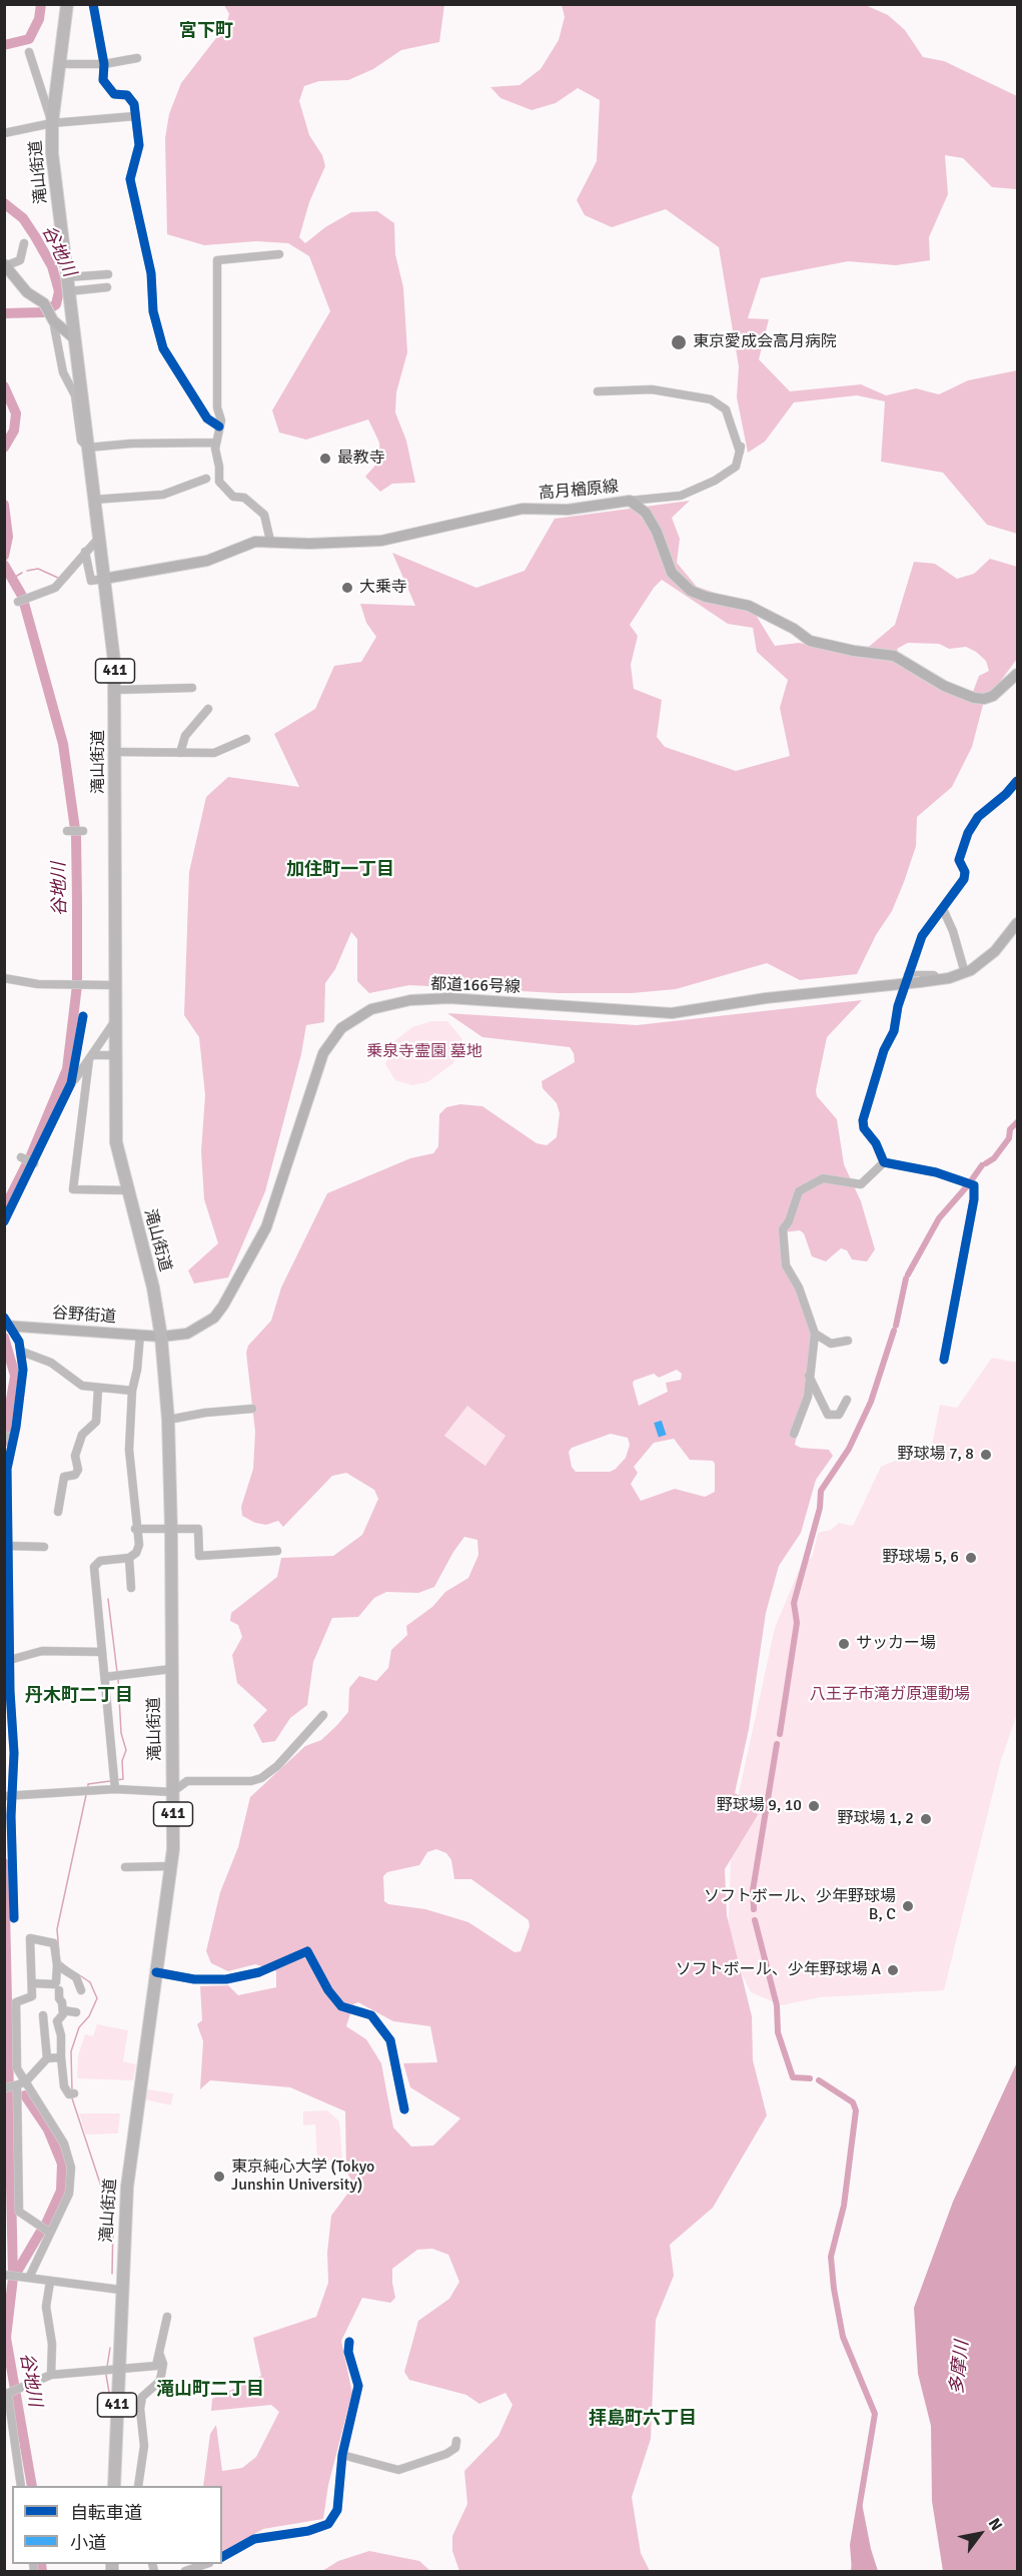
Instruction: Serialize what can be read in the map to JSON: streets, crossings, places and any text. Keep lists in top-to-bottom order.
{
  "streets": {
    "highway": ["滝山街道", "411"],
    "main road": ["高月楢原線", "都道166号線", "谷野街道"]
  },
  "crossings": [
    ["滝山街道", "高月楢原線"],
    ["滝山街道", "都道166号線"],
    ["滝山街道", "谷野街道"],
    ["都道166号線", "谷野街道"]
  ],
  "districts": [
    "宮下町",
    "加住町一丁目",
    "丹木町二丁目",
    "滝山町二丁目",
    "拝島町六丁目"
  ],
  "water": ["谷地川", "多摩川"],
  "parks": ["乗泉寺霊園 墓地", "八王子市滝ガ原運動場"],
  "places": [
    "東京愛成会高月病院",
    "最教寺",
    "大乗寺",
    "野球場 7, 8",
    "野球場 5, 6",
    "サッカー場",
    "野球場 9, 10",
    "野球場 1, 2",
    "ソフトボール、少年野球場 B, C",
    "ソフトボール、少年野球場 A",
    "東京純心大学 (Tokyo Junshin University)"
  ],
  "legend": ["自転車道", "小道"],
  "north": "top right"
}
